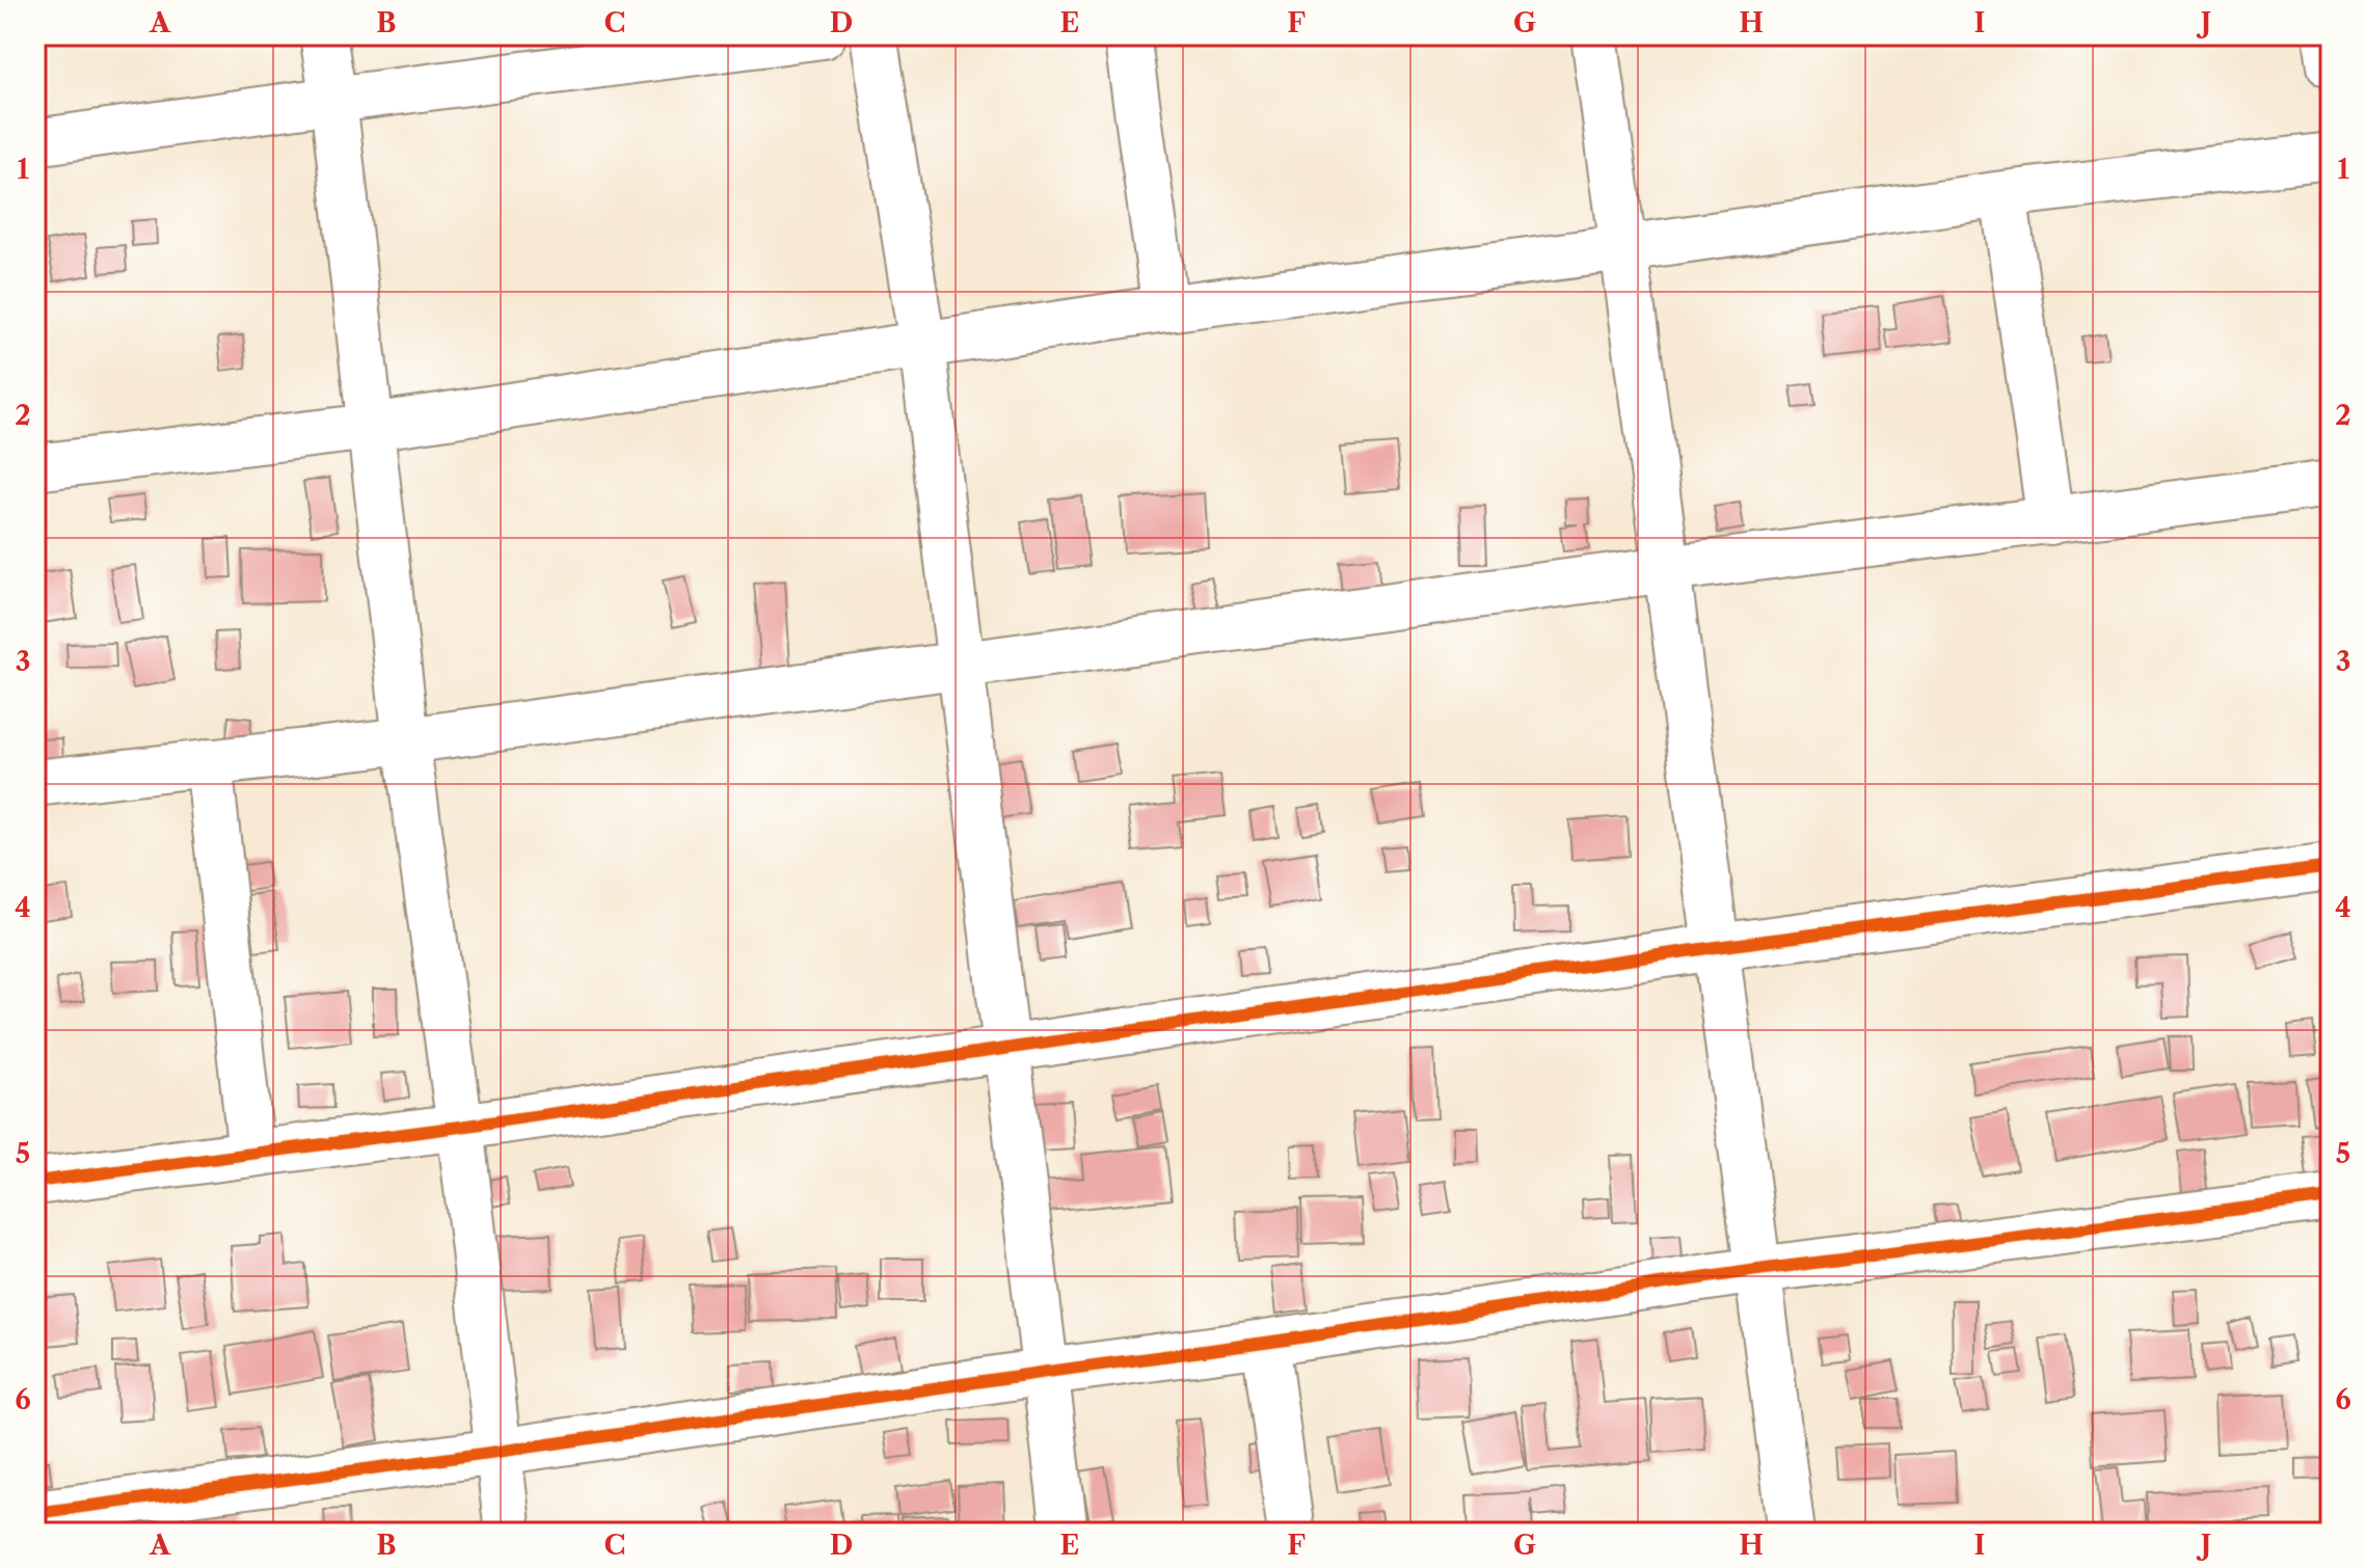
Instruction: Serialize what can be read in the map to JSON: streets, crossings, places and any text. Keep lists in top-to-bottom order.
{
  "grid": {
    "columns": [
      "A",
      "B",
      "C",
      "D",
      "E",
      "F",
      "G",
      "H",
      "I",
      "J"
    ],
    "rows": [
      "1",
      "2",
      "3",
      "4",
      "5",
      "6"
    ]
  }
}
